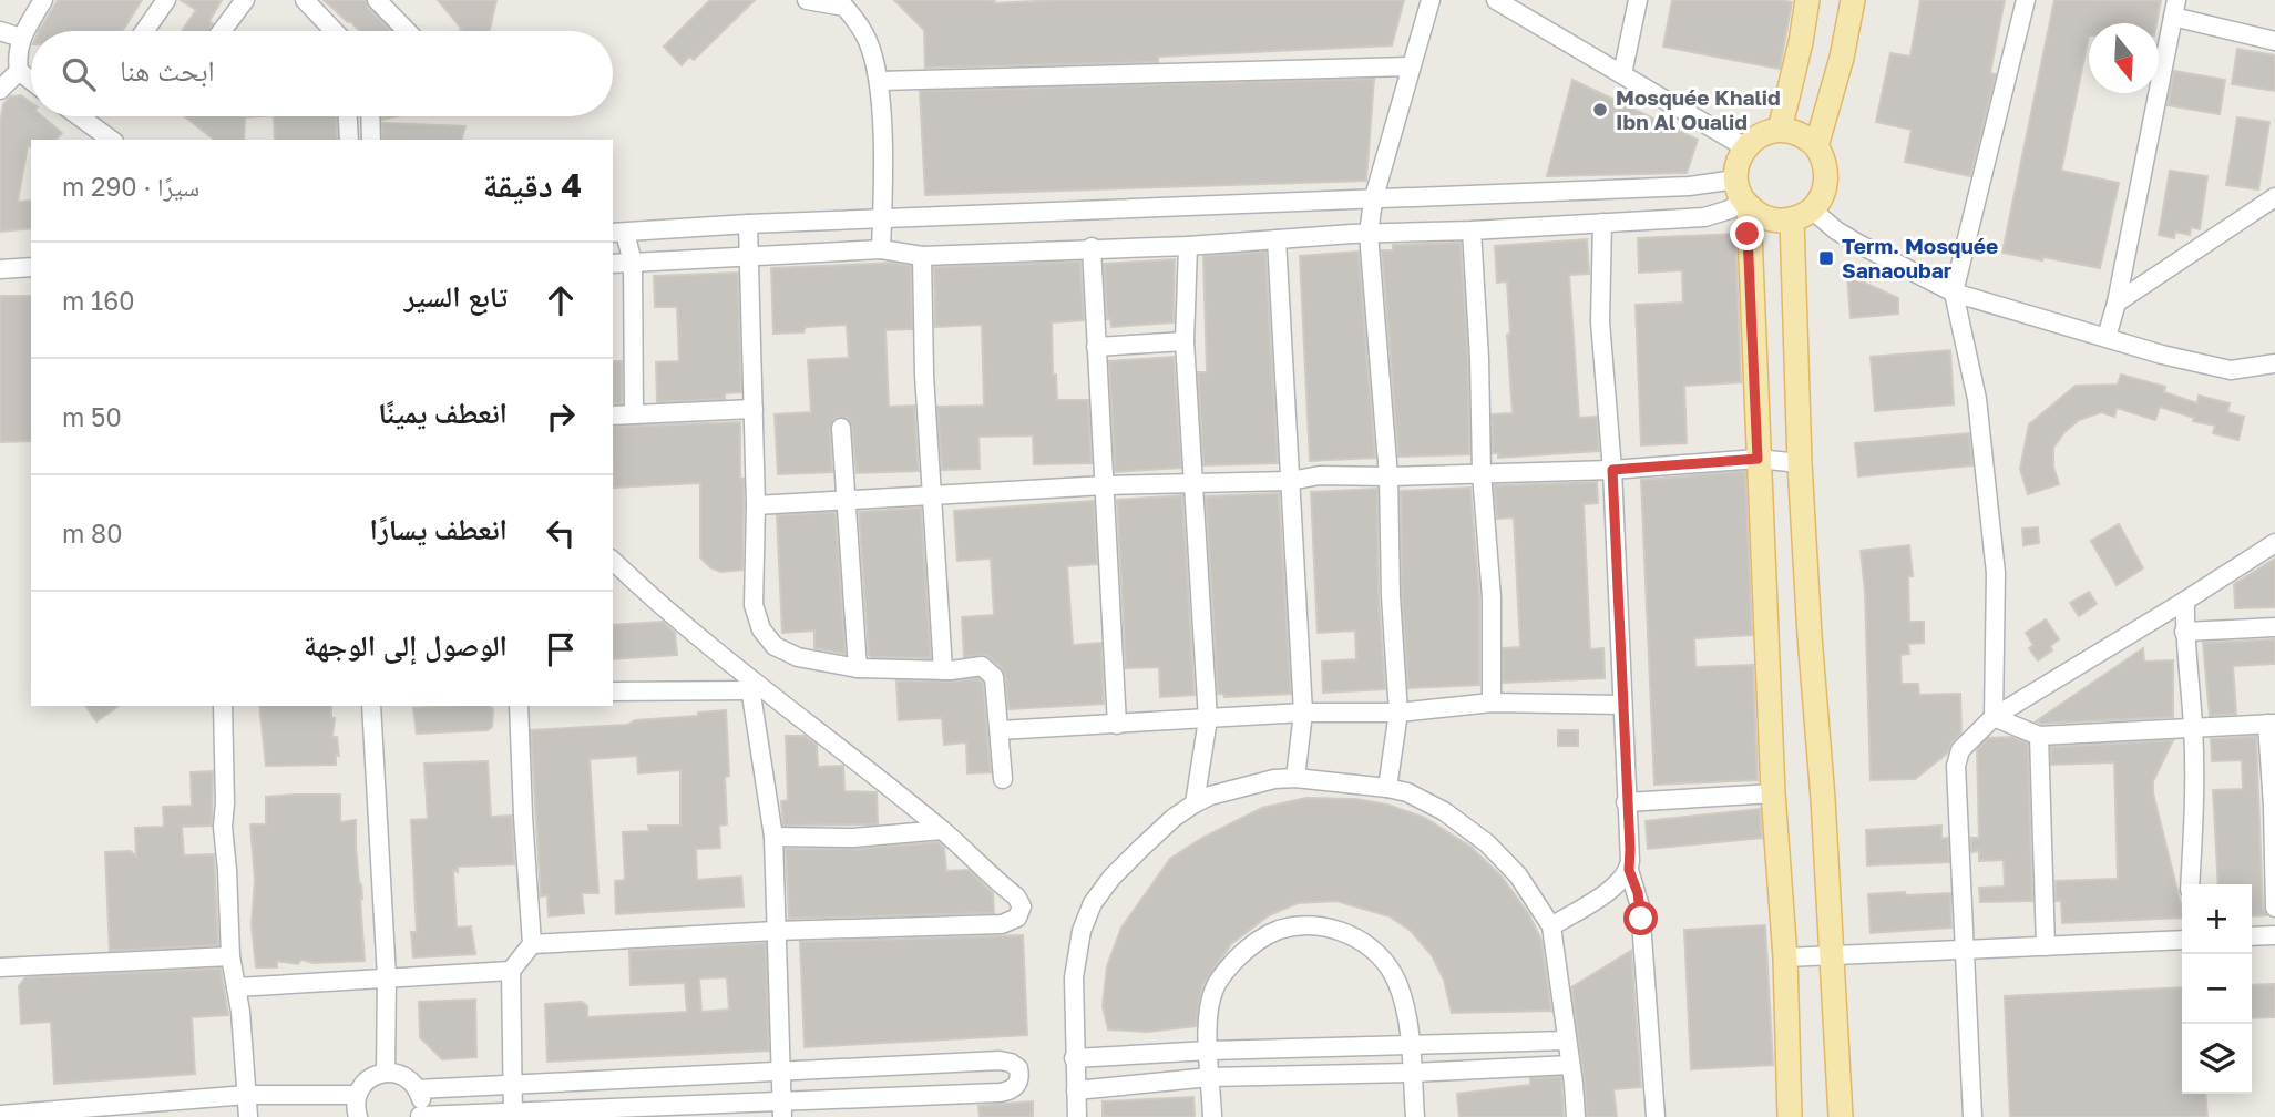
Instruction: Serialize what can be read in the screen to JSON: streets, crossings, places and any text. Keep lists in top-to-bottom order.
{
  "places": {
    "other": ["Mosquée Khalid Ibn Al Oualid"],
    "transit": ["Term. Mosquée Sanaoubar"]
  },
  "north": "bottom",
  "page": {
    "search": "ابحث هنا",
    "heading": ["4 دقيقة", "سيرًا · 290 m"],
    "list": [
      ["تابع السير", "160 m"],
      ["انعطف يمينًا", "50 m"],
      ["انعطف يسارًا", "80 m"],
      "الوصول إلى الوجهة"
    ],
    "map_buttons": ["+", "−"]
  }
}
